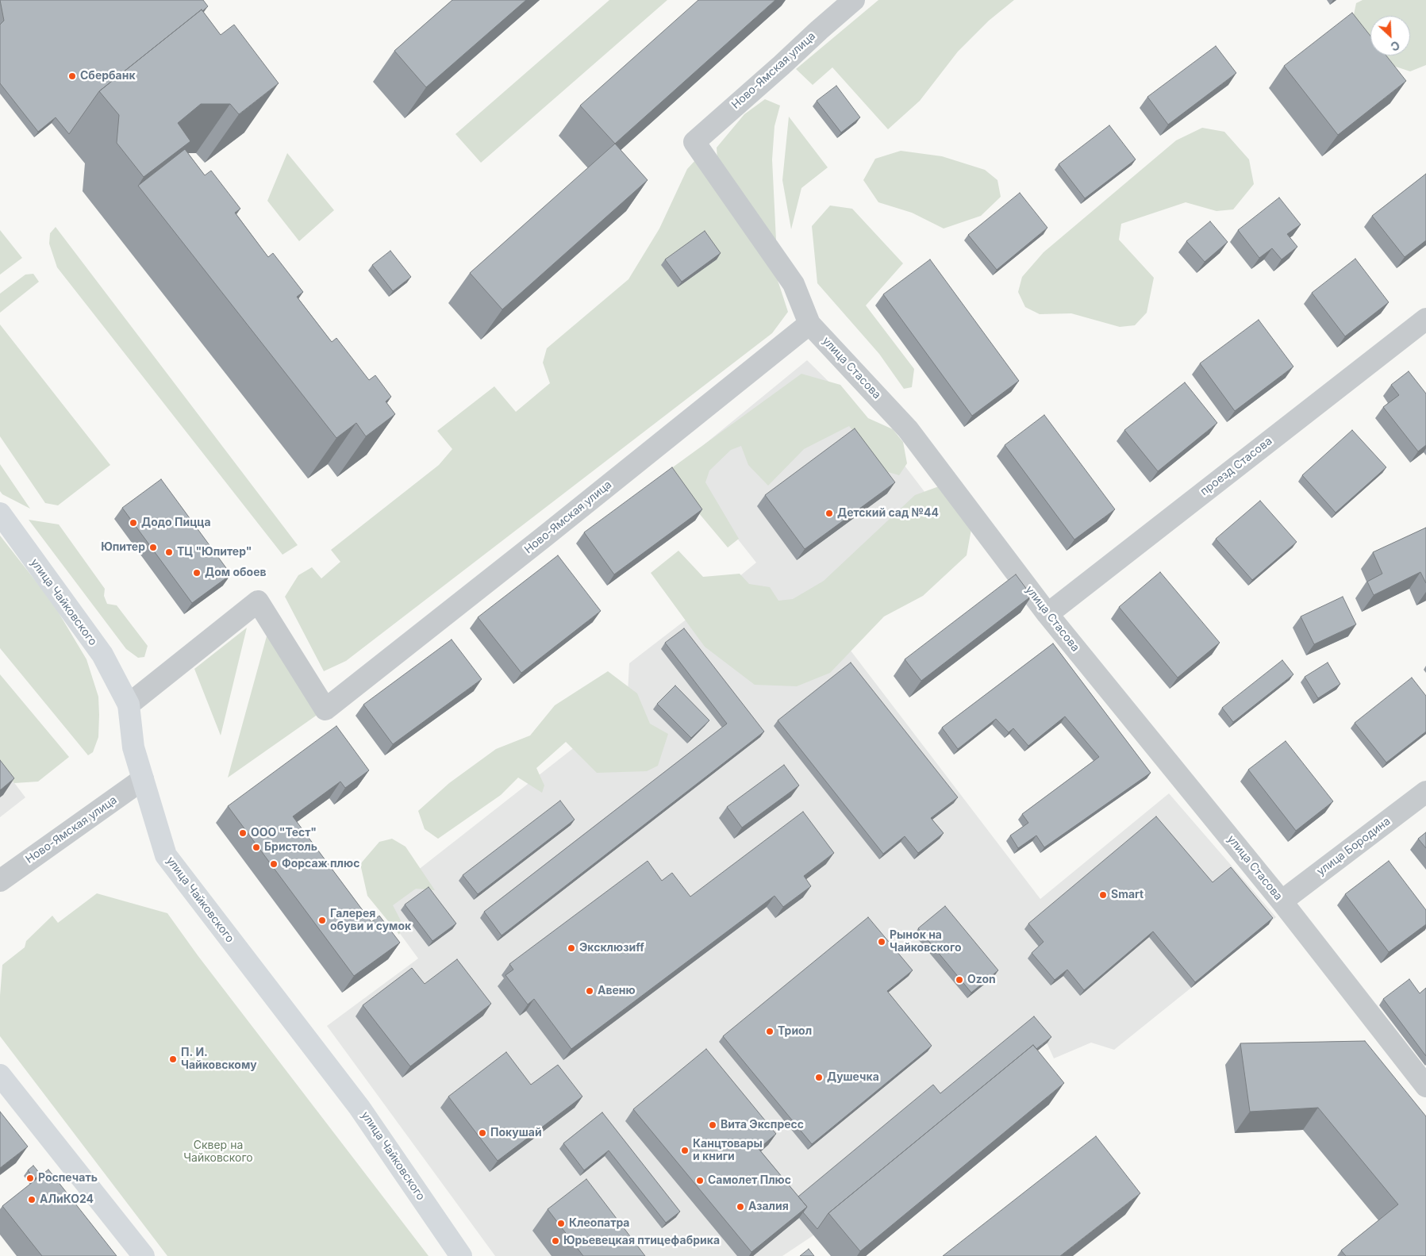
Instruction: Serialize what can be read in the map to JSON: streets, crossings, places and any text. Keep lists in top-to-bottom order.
{
  "streets": {
    "main road": ["улица Чайковского"],
    "street": [
      "Ново-Ямская улица",
      "улица Стасова",
      "проезд Стасова",
      "улица Бородина"
    ]
  },
  "crossings": [
    ["Ново-Ямская улица", "улица Стасова"],
    ["Ново-Ямская улица", "улица Чайковского"],
    ["улица Стасова", "проезд Стасова"],
    ["улица Стасова", "улица Бородина"]
  ],
  "parks": ["Сквер на Чайковского"],
  "places": [
    "Сбербанк",
    "Детский сад №44",
    "Додо Пицца",
    "Юпитер",
    "ТЦ \"Юпитер\"",
    "Дом обоев",
    "ООО \"Тест\"",
    "Бристоль",
    "Форсаж плюс",
    "Smart",
    "Галерея обуви и сумок",
    "Рынок на Чайковского",
    "Эксклюзиff",
    "Ozon",
    "Авеню",
    "Триол",
    "П. И. Чайковскому",
    "Душечка",
    "Вита Экспресс",
    "Покушай",
    "Канцтовары и книги",
    "Роспечать",
    "Самолет Плюс",
    "АЛиКО24",
    "Азалия",
    "Клеопатра",
    "Юрьевецкая птицефабрика"
  ],
  "north": "bottom right"
}
